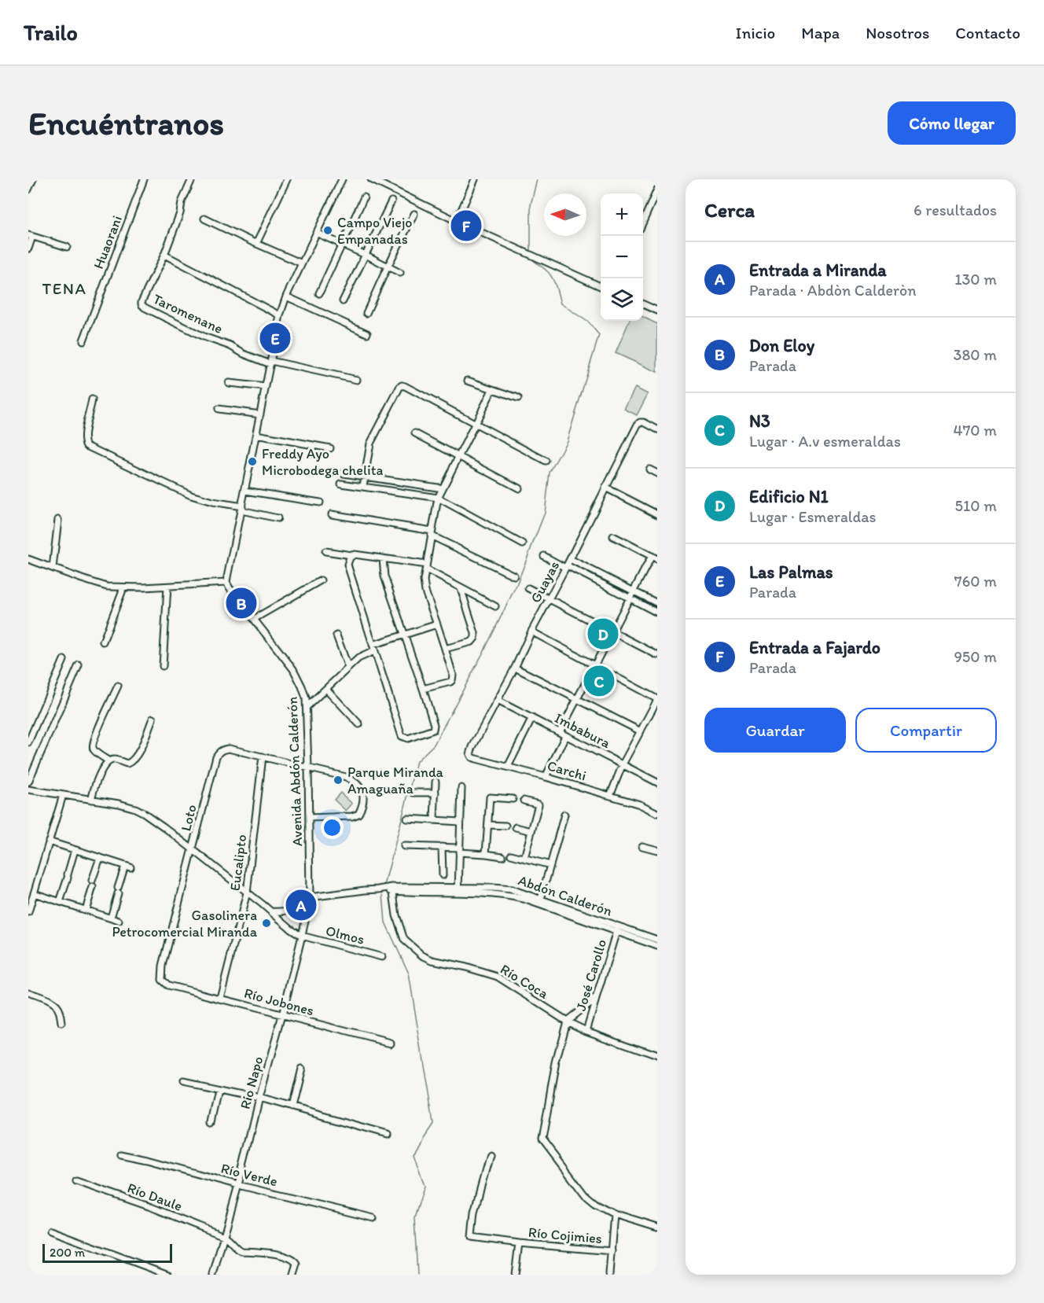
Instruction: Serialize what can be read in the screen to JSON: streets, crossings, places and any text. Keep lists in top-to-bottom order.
{
  "streets": {
    "street": [
      "Huaorani",
      "Taromenane",
      "Guayas",
      "Imbabura",
      "Carchi",
      "Avenida Abdón Calderón",
      "Loto",
      "Eucalipto",
      "Abdón Calderón",
      "Olmos",
      "José Carollo",
      "Río Coca",
      "Río Jobones",
      "Río Napo",
      "Río Verde",
      "Río Daule",
      "Río Cojimies"
    ]
  },
  "crossings": [
    ["Guayas", "Imbabura"],
    ["Guayas", "Carchi"],
    ["Avenida Abdón Calderón", "Loto"],
    ["Avenida Abdón Calderón", "Abdón Calderón"],
    ["Avenida Abdón Calderón", "Río Napo"],
    ["Loto", "Eucalipto"],
    ["Loto", "Río Jobones"],
    ["Eucalipto", "Río Jobones"],
    ["Abdón Calderón", "José Carollo"],
    ["Abdón Calderón", "Río Coca"],
    ["Abdón Calderón", "Río Napo"],
    ["Olmos", "Río Napo"],
    ["José Carollo", "Río Coca"],
    ["Río Jobones", "Río Napo"],
    ["Río Napo", "Río Verde"],
    ["Río Napo", "Río Daule"]
  ],
  "districts": ["TENA"],
  "places": [
    "Campo Viejo Empanadas",
    "Freddy Ayo Microbodega chelita",
    "Parque Miranda Amaguaña",
    "Gasolinera Petrocomercial Miranda"
  ],
  "scale_bar": "200 m",
  "north": "left",
  "page": {
    "header": "Trailo",
    "nav": [
      "Inicio",
      "Mapa",
      "Nosotros",
      "Contacto"
    ],
    "buttons": [
      "Cómo llegar",
      ["Guardar", "Compartir"]
    ],
    "title": "Encuéntranos",
    "heading": ["Cerca", "6 resultados"],
    "map_buttons": ["+", "−"],
    "pins": [
      "F",
      "E",
      "B",
      "D",
      "C",
      "A"
    ],
    "list": [
      {
        "mark": "A",
        "name": "Entrada a Miranda",
        "note": "Parada · Abdòn Calderòn",
        "value": "130 m"
      },
      {
        "mark": "B",
        "name": "Don Eloy",
        "note": "Parada",
        "value": "380 m"
      },
      {
        "mark": "C",
        "name": "N3",
        "note": "Lugar · A.v esmeraldas",
        "value": "470 m"
      },
      {
        "mark": "D",
        "name": "Edificio N1",
        "note": "Lugar · Esmeraldas",
        "value": "510 m"
      },
      {
        "mark": "E",
        "name": "Las Palmas",
        "note": "Parada",
        "value": "760 m"
      },
      {
        "mark": "F",
        "name": "Entrada a Fajardo",
        "note": "Parada",
        "value": "950 m"
      }
    ],
    "scale": "200 m"
  }
}
